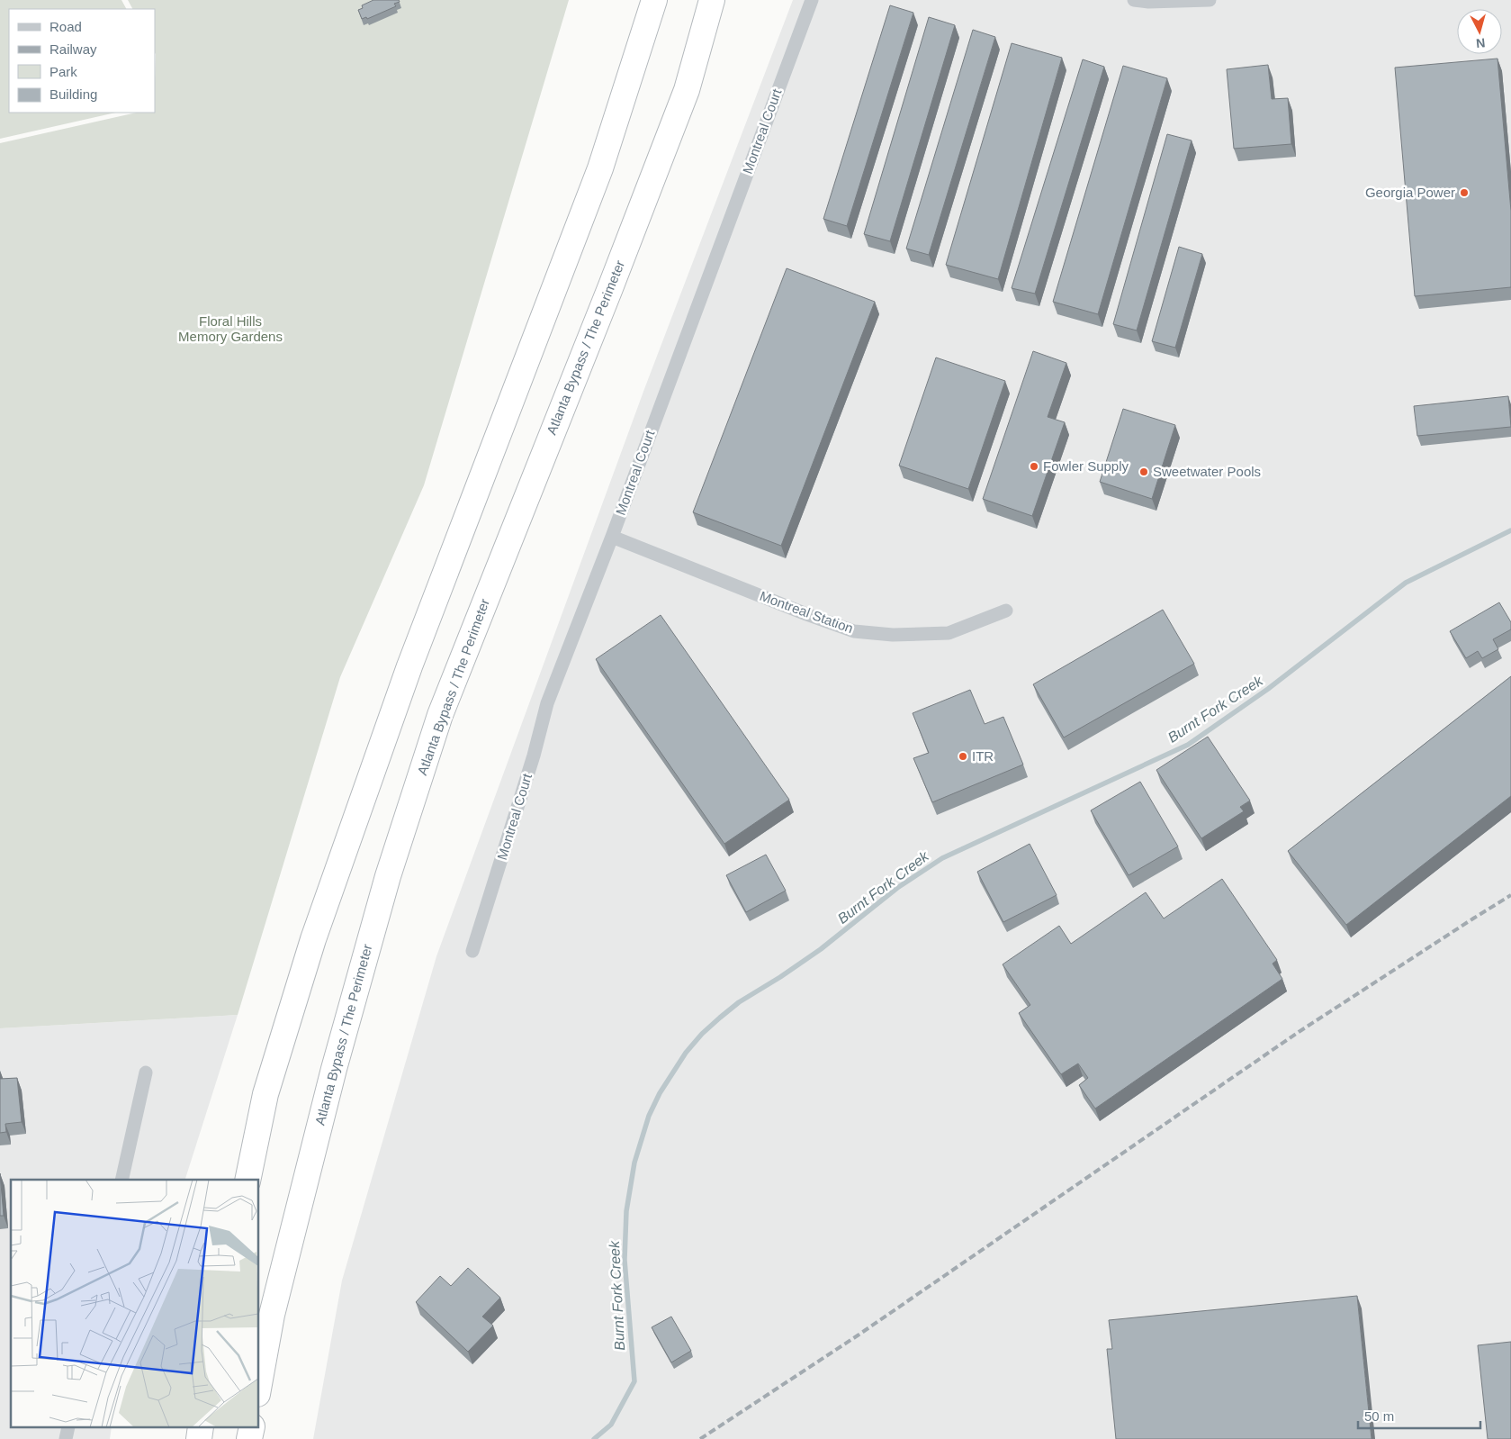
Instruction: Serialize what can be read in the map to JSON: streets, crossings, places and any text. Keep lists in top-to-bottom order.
{
  "streets": {
    "highway": ["Atlanta Bypass / The Perimeter"],
    "street": ["Montreal Court", "Montreal Station"]
  },
  "crossings": [
    ["Montreal Court", "Montreal Station"]
  ],
  "water": ["Burnt Fork Creek"],
  "parks": ["Floral Hills Memory Gardens"],
  "places": [
    "Georgia Power",
    "Fowler Supply",
    "Sweetwater Pools",
    "ITR"
  ],
  "legend": [
    "Road",
    "Railway",
    "Park",
    "Building"
  ],
  "scale_bar": "50 m",
  "north": "bottom"
}
